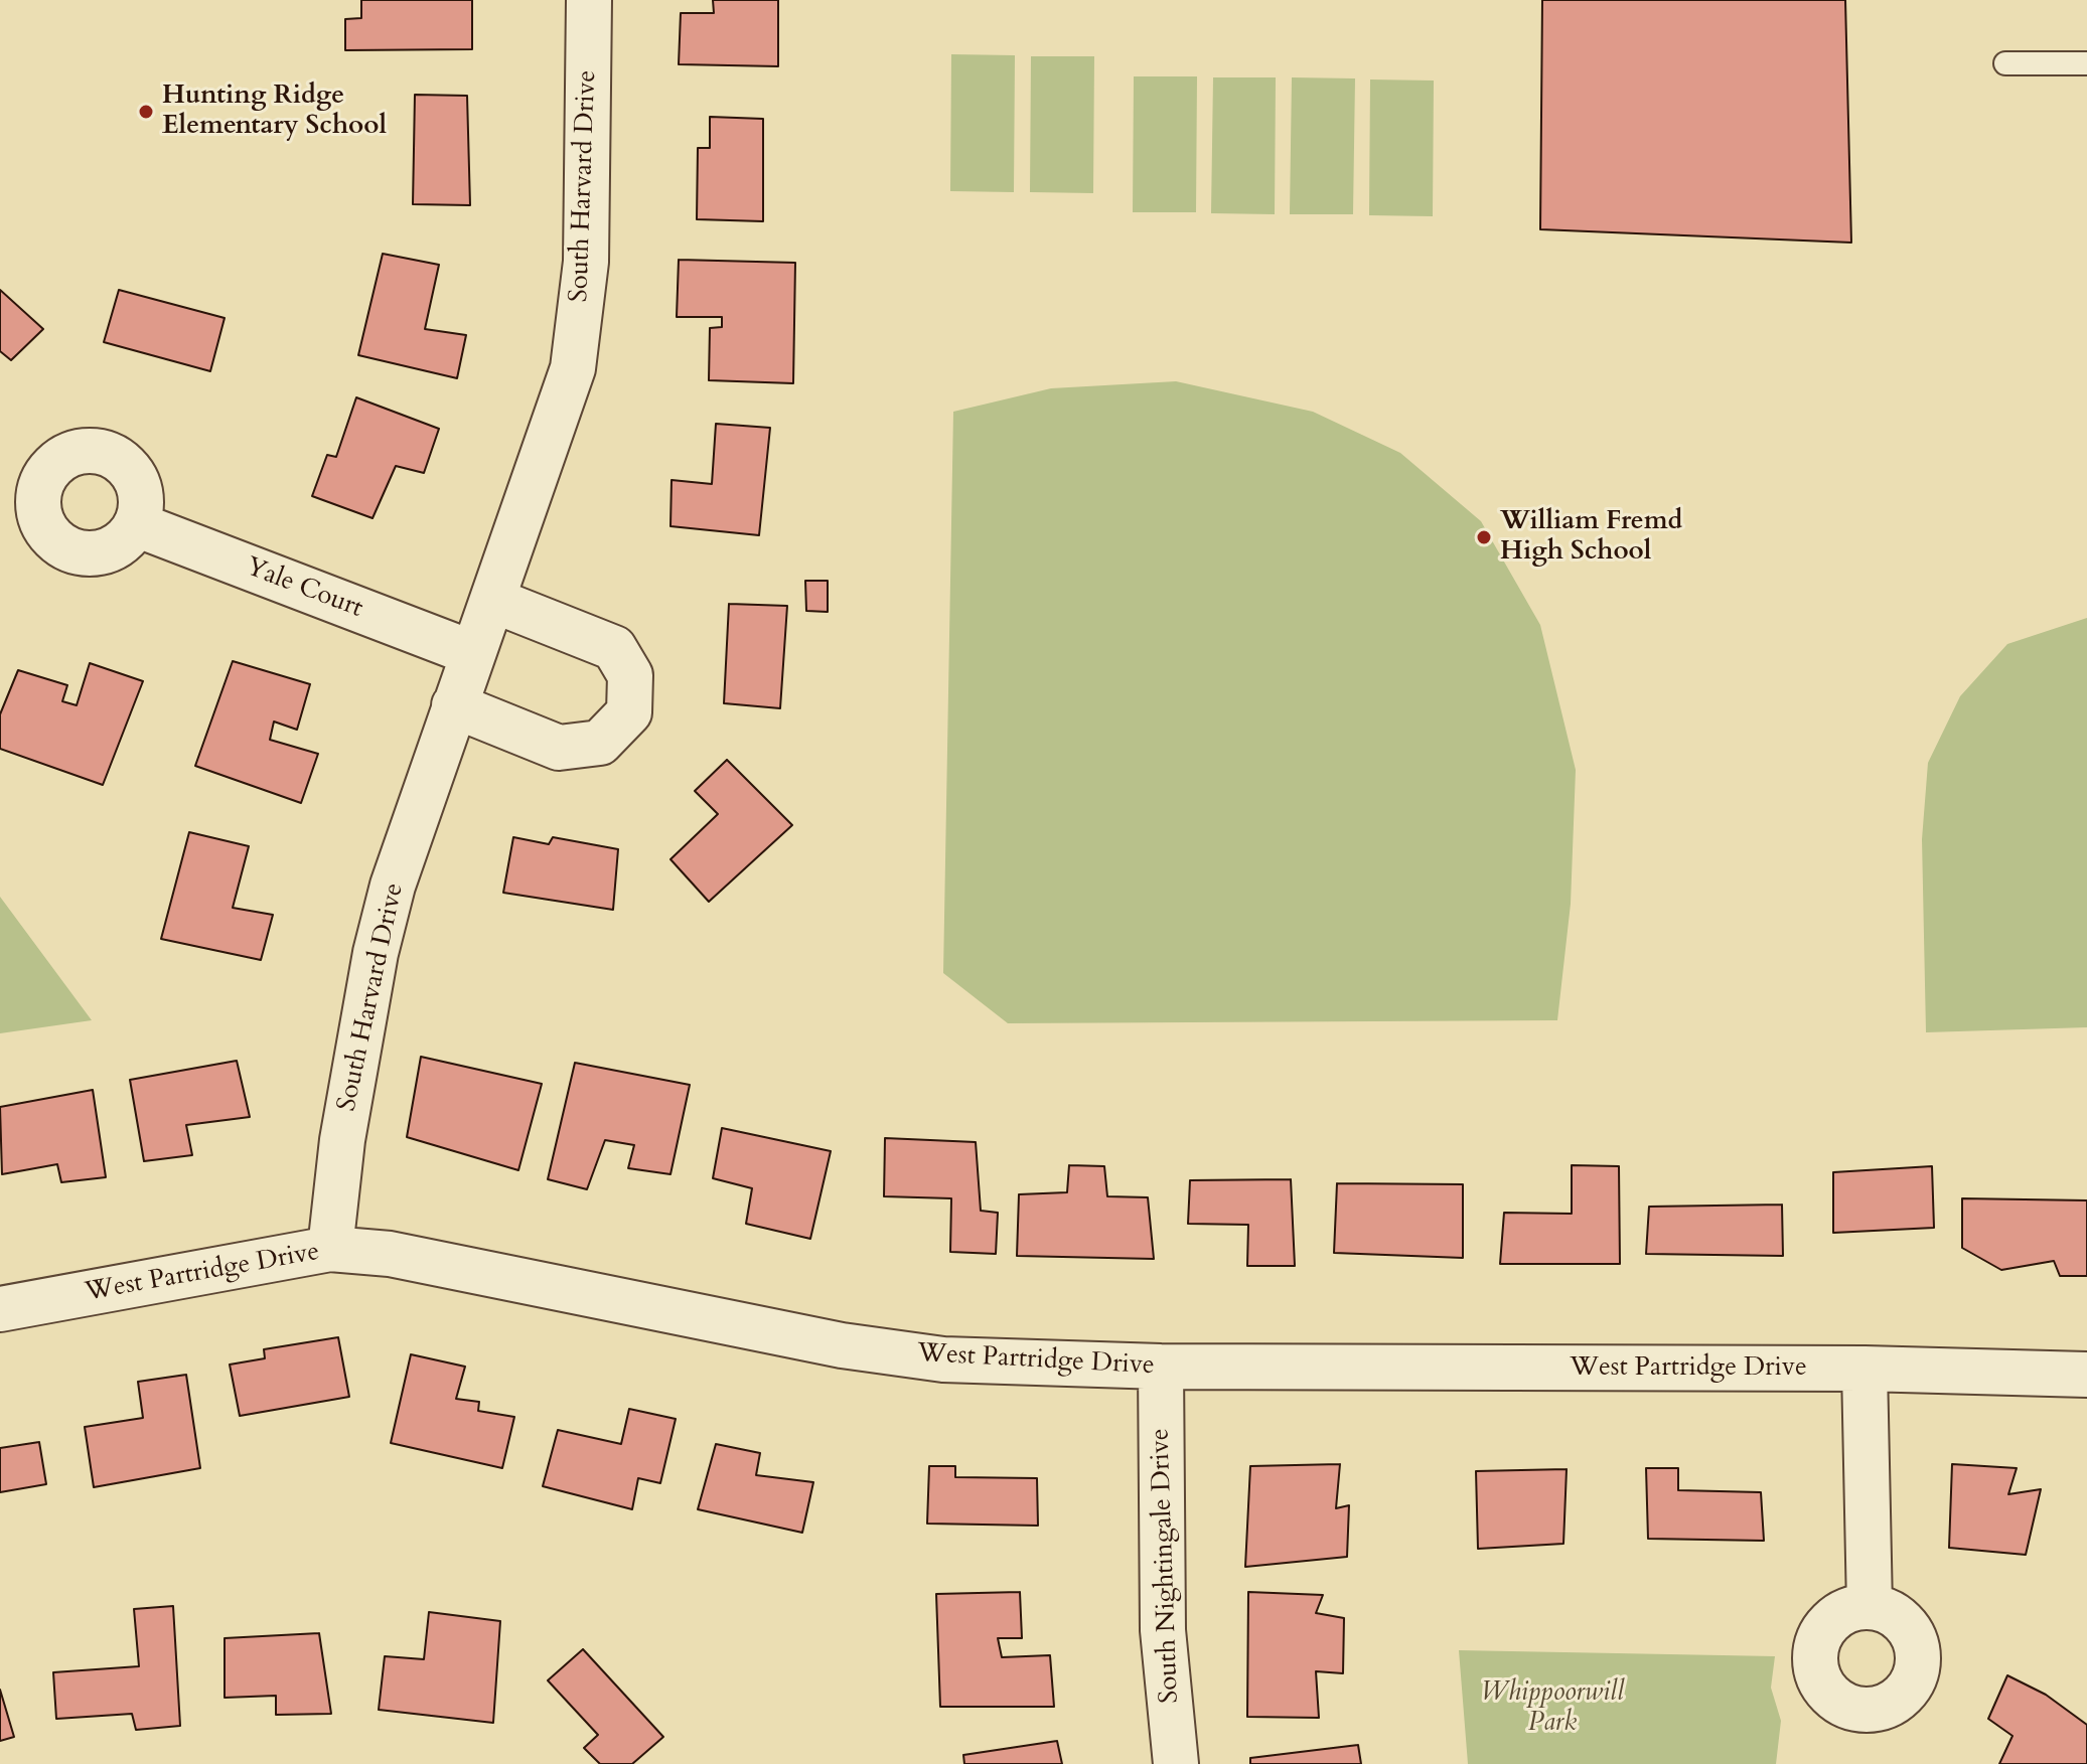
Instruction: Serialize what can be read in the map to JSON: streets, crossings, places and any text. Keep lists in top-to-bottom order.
{
  "streets": {
    "street": [
      "South Harvard Drive",
      "Yale Court",
      "West Partridge Drive",
      "South Nightingale Drive"
    ]
  },
  "crossings": [
    ["South Harvard Drive", "Yale Court"],
    ["South Harvard Drive", "West Partridge Drive"],
    ["West Partridge Drive", "South Nightingale Drive"]
  ],
  "parks": ["Whippoorwill Park"],
  "places": ["Hunting Ridge Elementary School", "William Fremd High School"]
}
